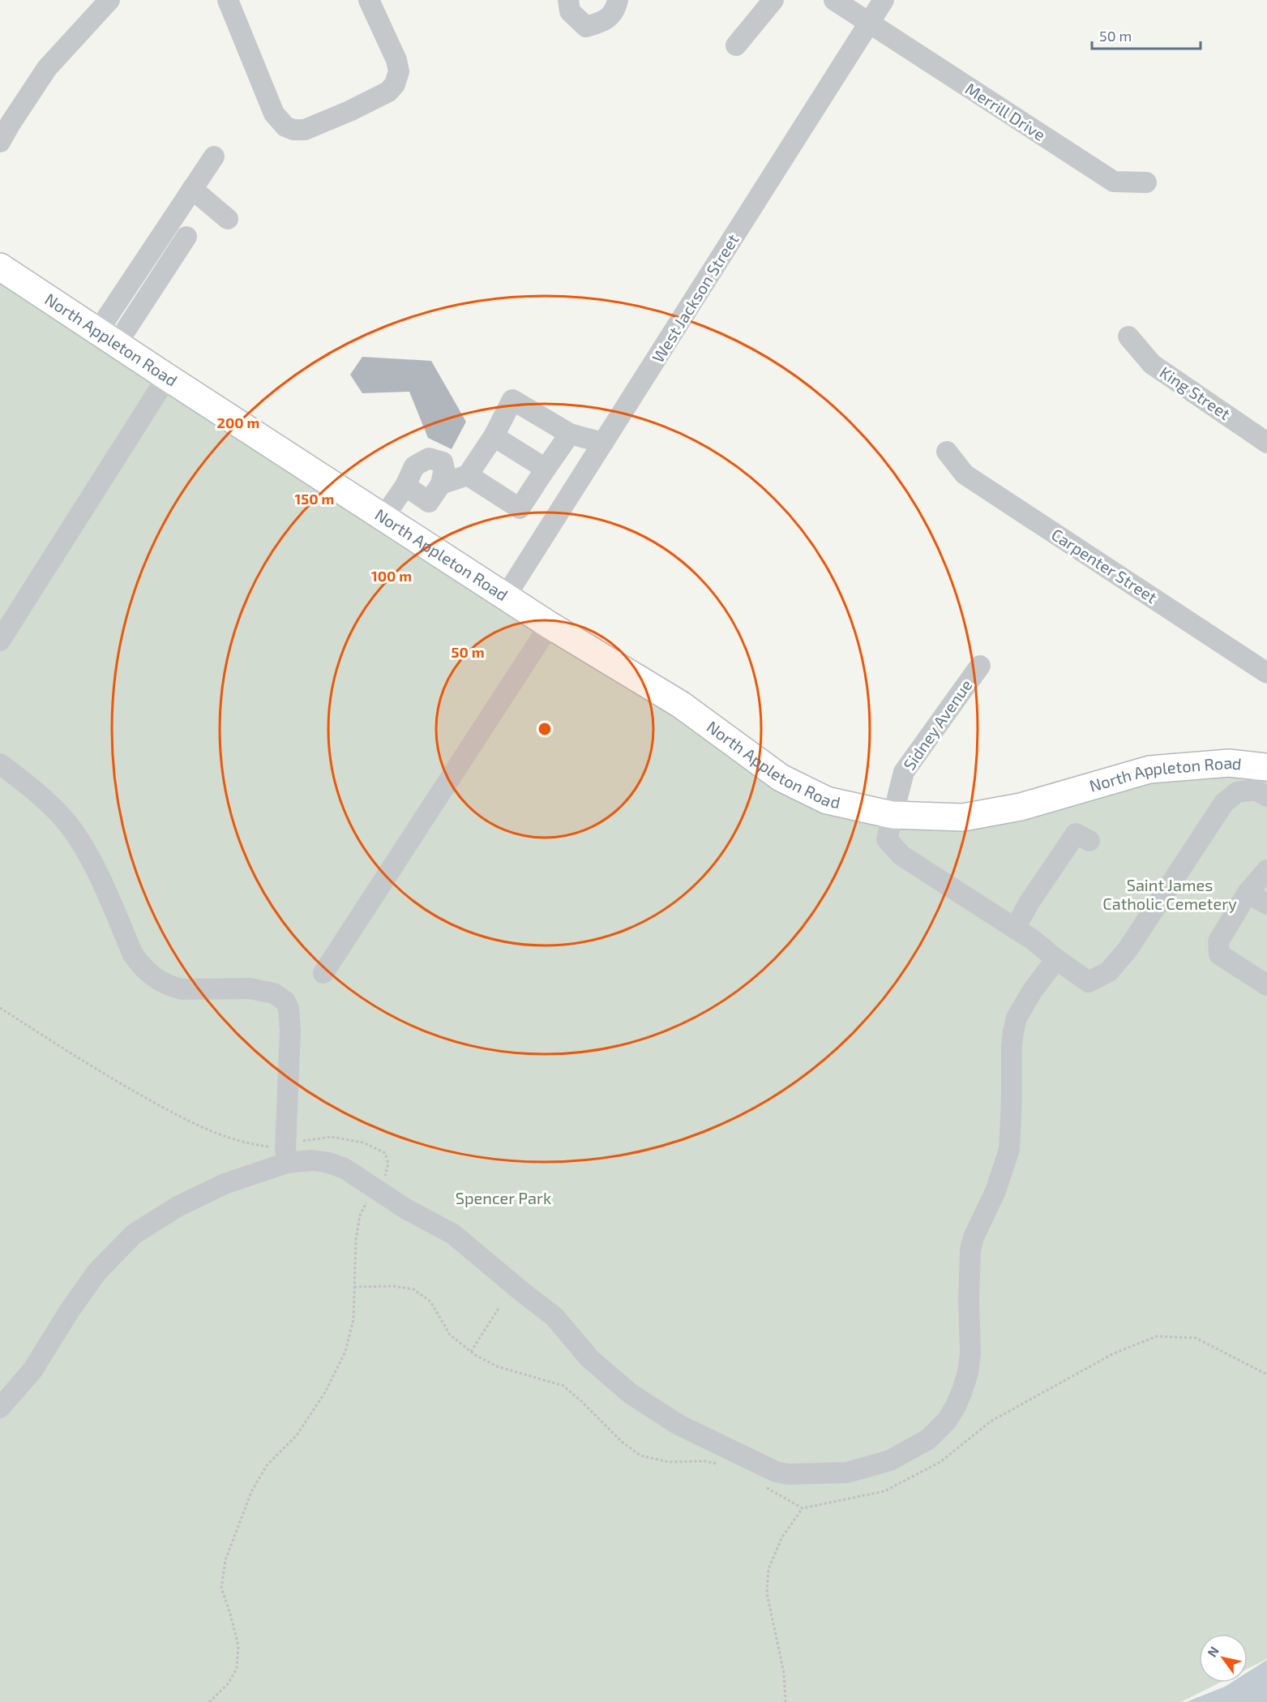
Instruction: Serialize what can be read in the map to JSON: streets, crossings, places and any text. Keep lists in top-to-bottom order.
{
  "streets": {
    "main road": ["North Appleton Road"],
    "street": [
      "Merrill Drive",
      "West Jackson Street",
      "King Street",
      "Carpenter Street",
      "Sidney Avenue"
    ]
  },
  "crossings": [
    ["Merrill Drive", "West Jackson Street"],
    ["West Jackson Street", "North Appleton Road"],
    ["North Appleton Road", "Sidney Avenue"]
  ],
  "parks": ["Saint James Catholic Cemetery", "Spencer Park"],
  "scale_bar": "50 m",
  "north": "top left",
  "rings": [
    "200 m",
    "150 m",
    "100 m",
    "50 m"
  ]
}
